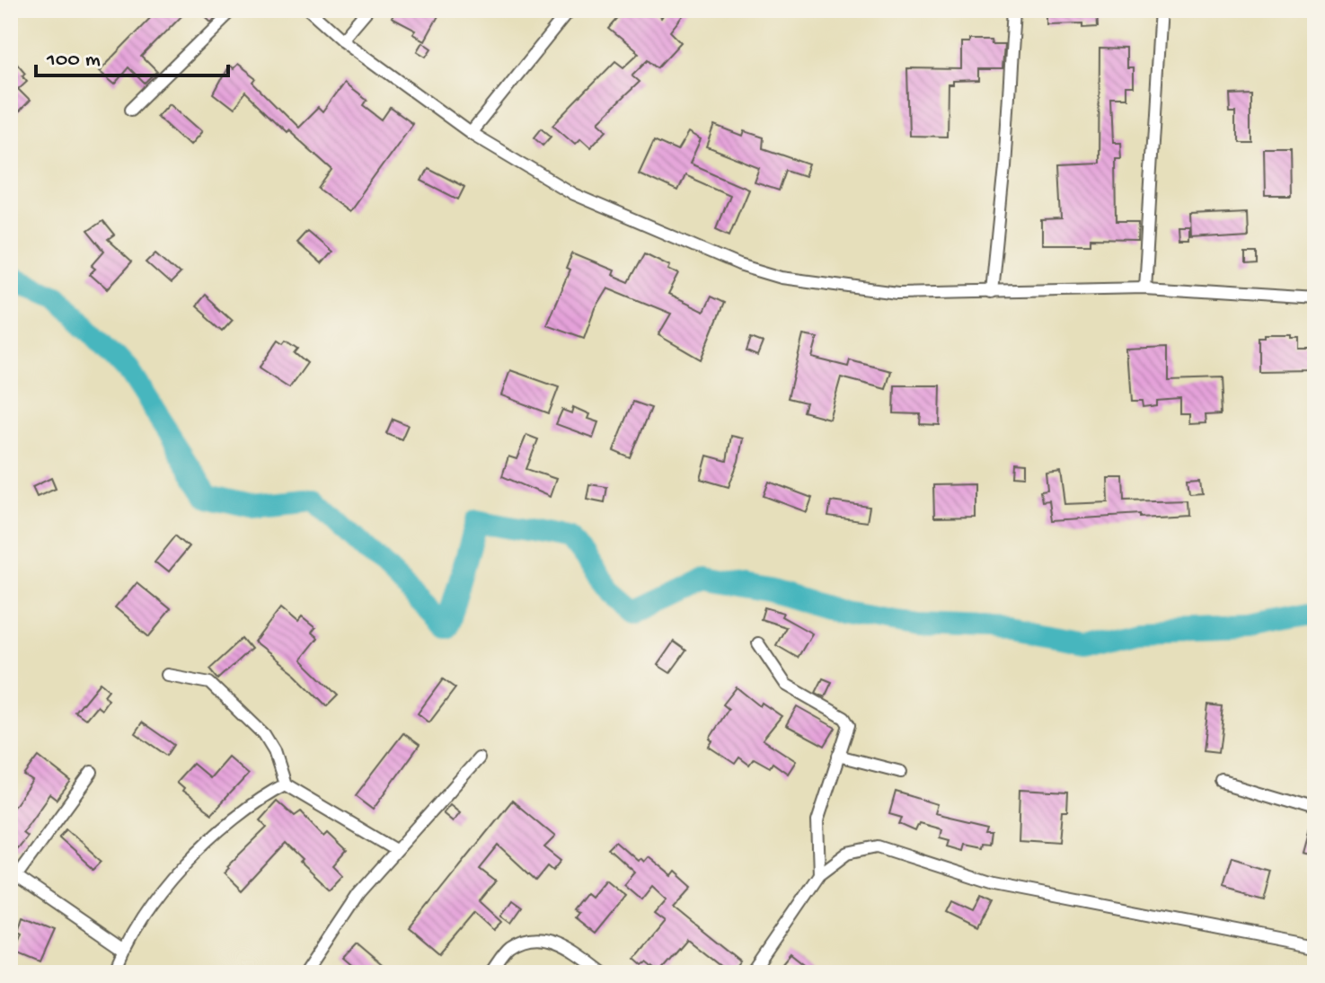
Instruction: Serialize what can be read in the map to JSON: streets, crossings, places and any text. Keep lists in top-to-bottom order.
{
  "scale_bar": "100 m"
}
